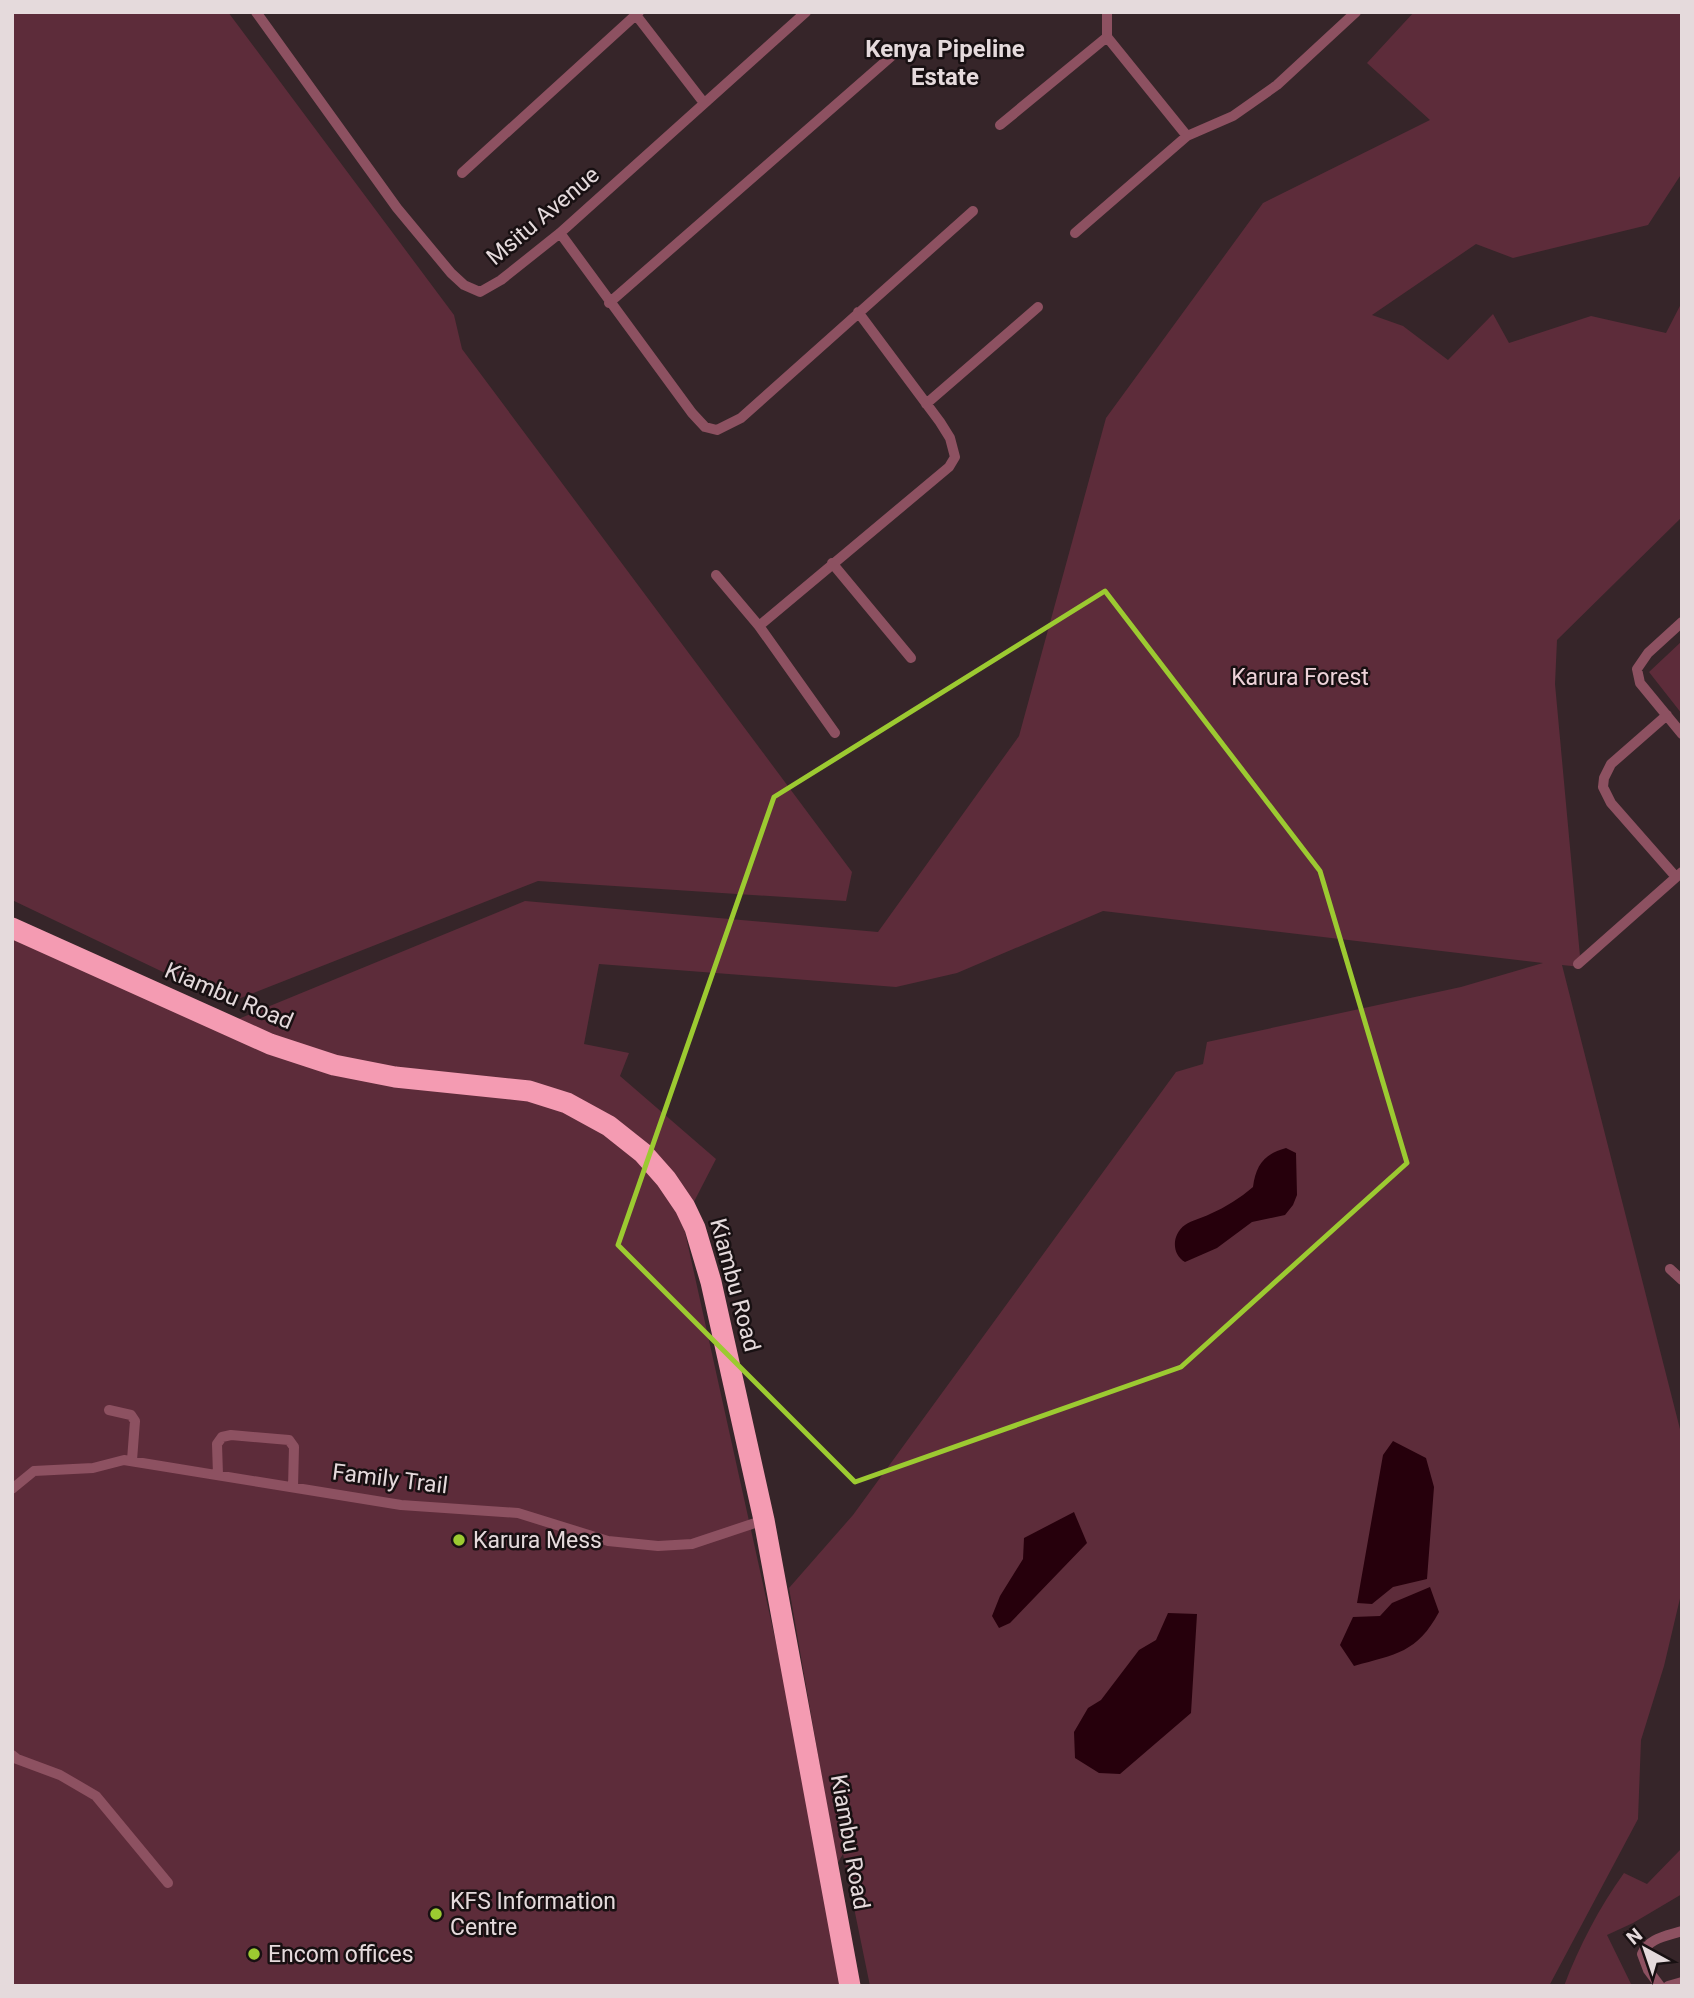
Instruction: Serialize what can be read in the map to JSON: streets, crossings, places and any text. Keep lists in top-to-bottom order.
{
  "streets": {
    "highway": ["Kiambu Road"],
    "street": ["Msitu Avenue", "Family Trail"]
  },
  "crossings": [
    ["Kiambu Road", "Family Trail"]
  ],
  "districts": ["Kenya Pipeline Estate"],
  "parks": ["Karura Forest"],
  "places": ["Karura Mess", "KFS Information Centre", "Encom offices"],
  "north": "top left"
}
